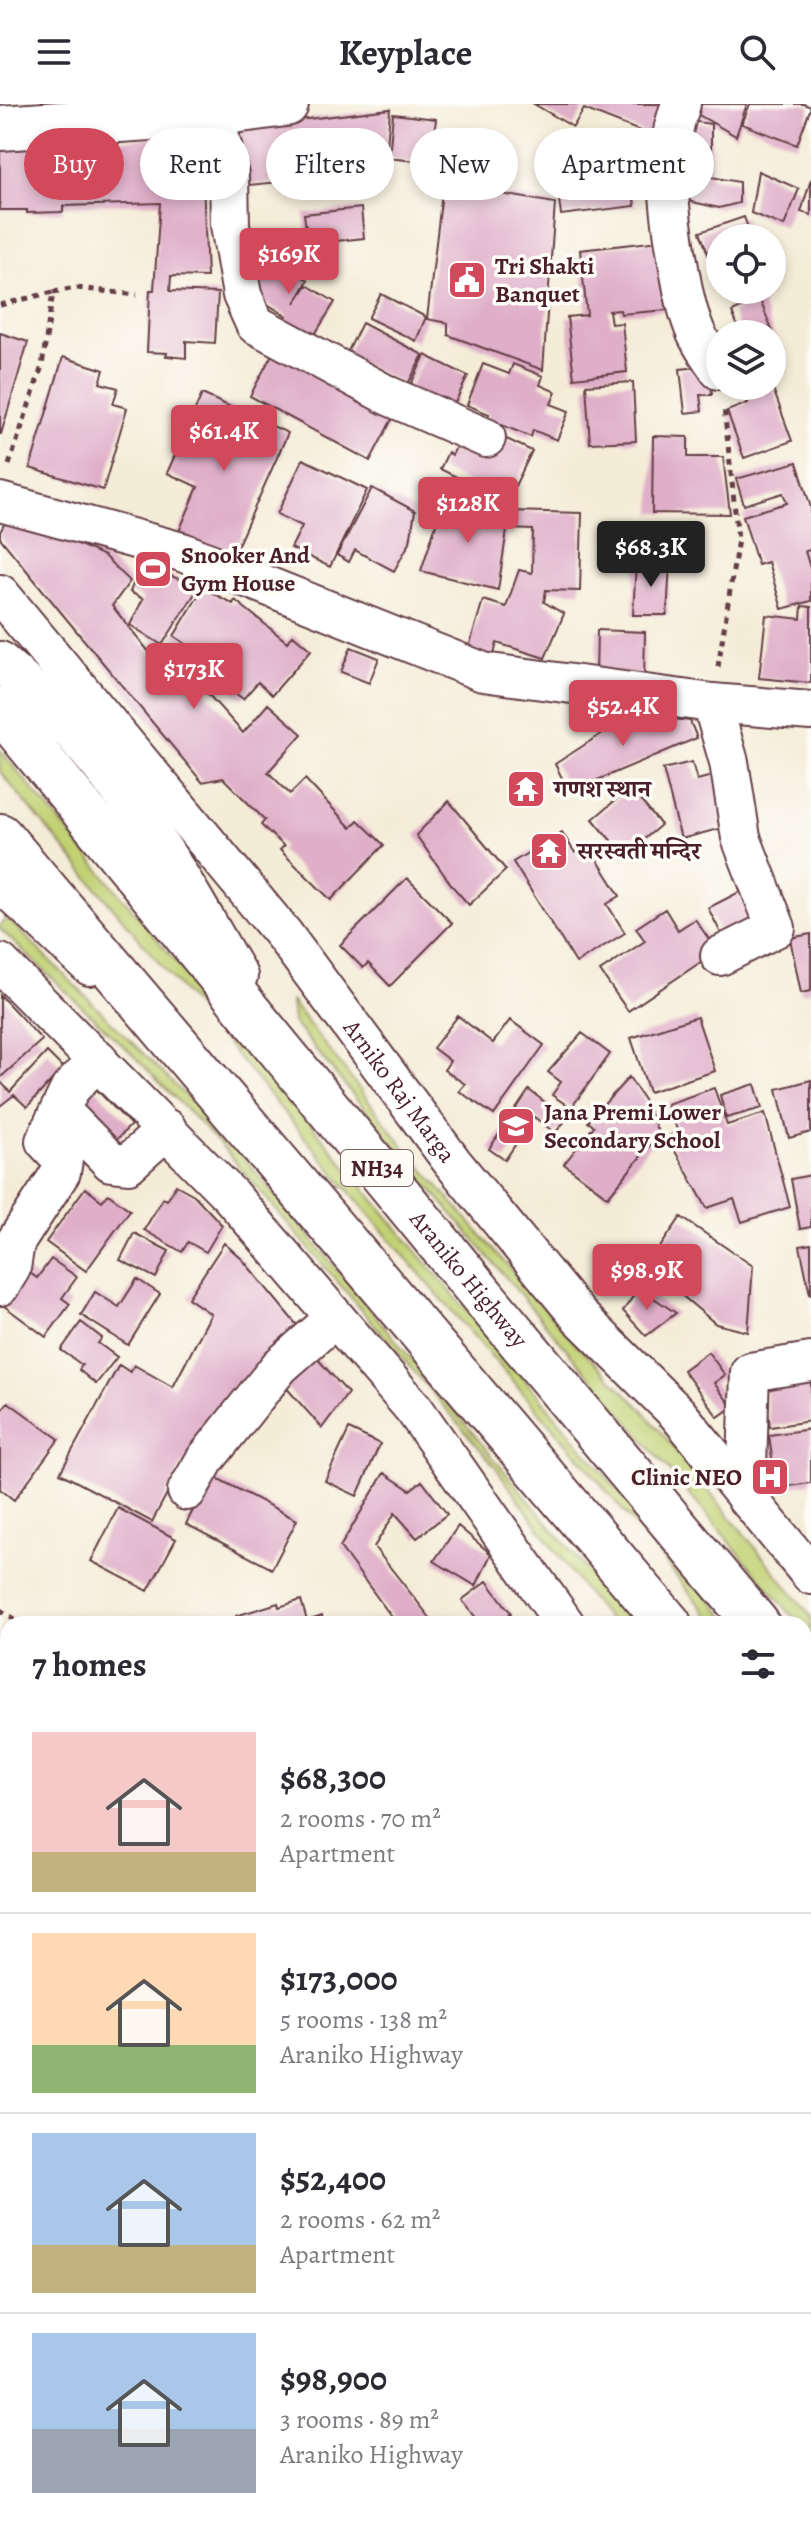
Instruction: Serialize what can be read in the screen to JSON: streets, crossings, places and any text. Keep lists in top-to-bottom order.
{
  "streets": {
    "main road": ["NH34", "Araniko Highway"],
    "street": ["Arniko Raj Marga"]
  },
  "places": {
    "public building": ["Tri Shakti Banquet"],
    "sports": ["Snooker And Gym House"],
    "temple": ["गणश स्थान", "सरस्वती मन्दिर"],
    "school or university": ["Jana Premi Lower Secondary School"],
    "hospital": ["Clinic NEO"]
  },
  "page": {
    "header": "Keyplace",
    "chip": [
      "Buy",
      "Rent",
      "Filters",
      "New",
      "Apartment"
    ],
    "price": [
      "$169K",
      "$61.4K",
      "$128K",
      "$68.3K",
      "$173K",
      "$52.4K",
      "$98.9K"
    ],
    "heading": "7 homes",
    "list": [
      {
        "name": "$68,300",
        "note": "2 rooms · 70 m² · Apartment"
      },
      {
        "name": "$173,000",
        "note": "5 rooms · 138 m² · Araniko Highway"
      },
      {
        "name": "$52,400",
        "note": "2 rooms · 62 m² · Apartment"
      },
      {
        "name": "$98,900",
        "note": "3 rooms · 89 m² · Araniko Highway"
      }
    ]
  }
}
